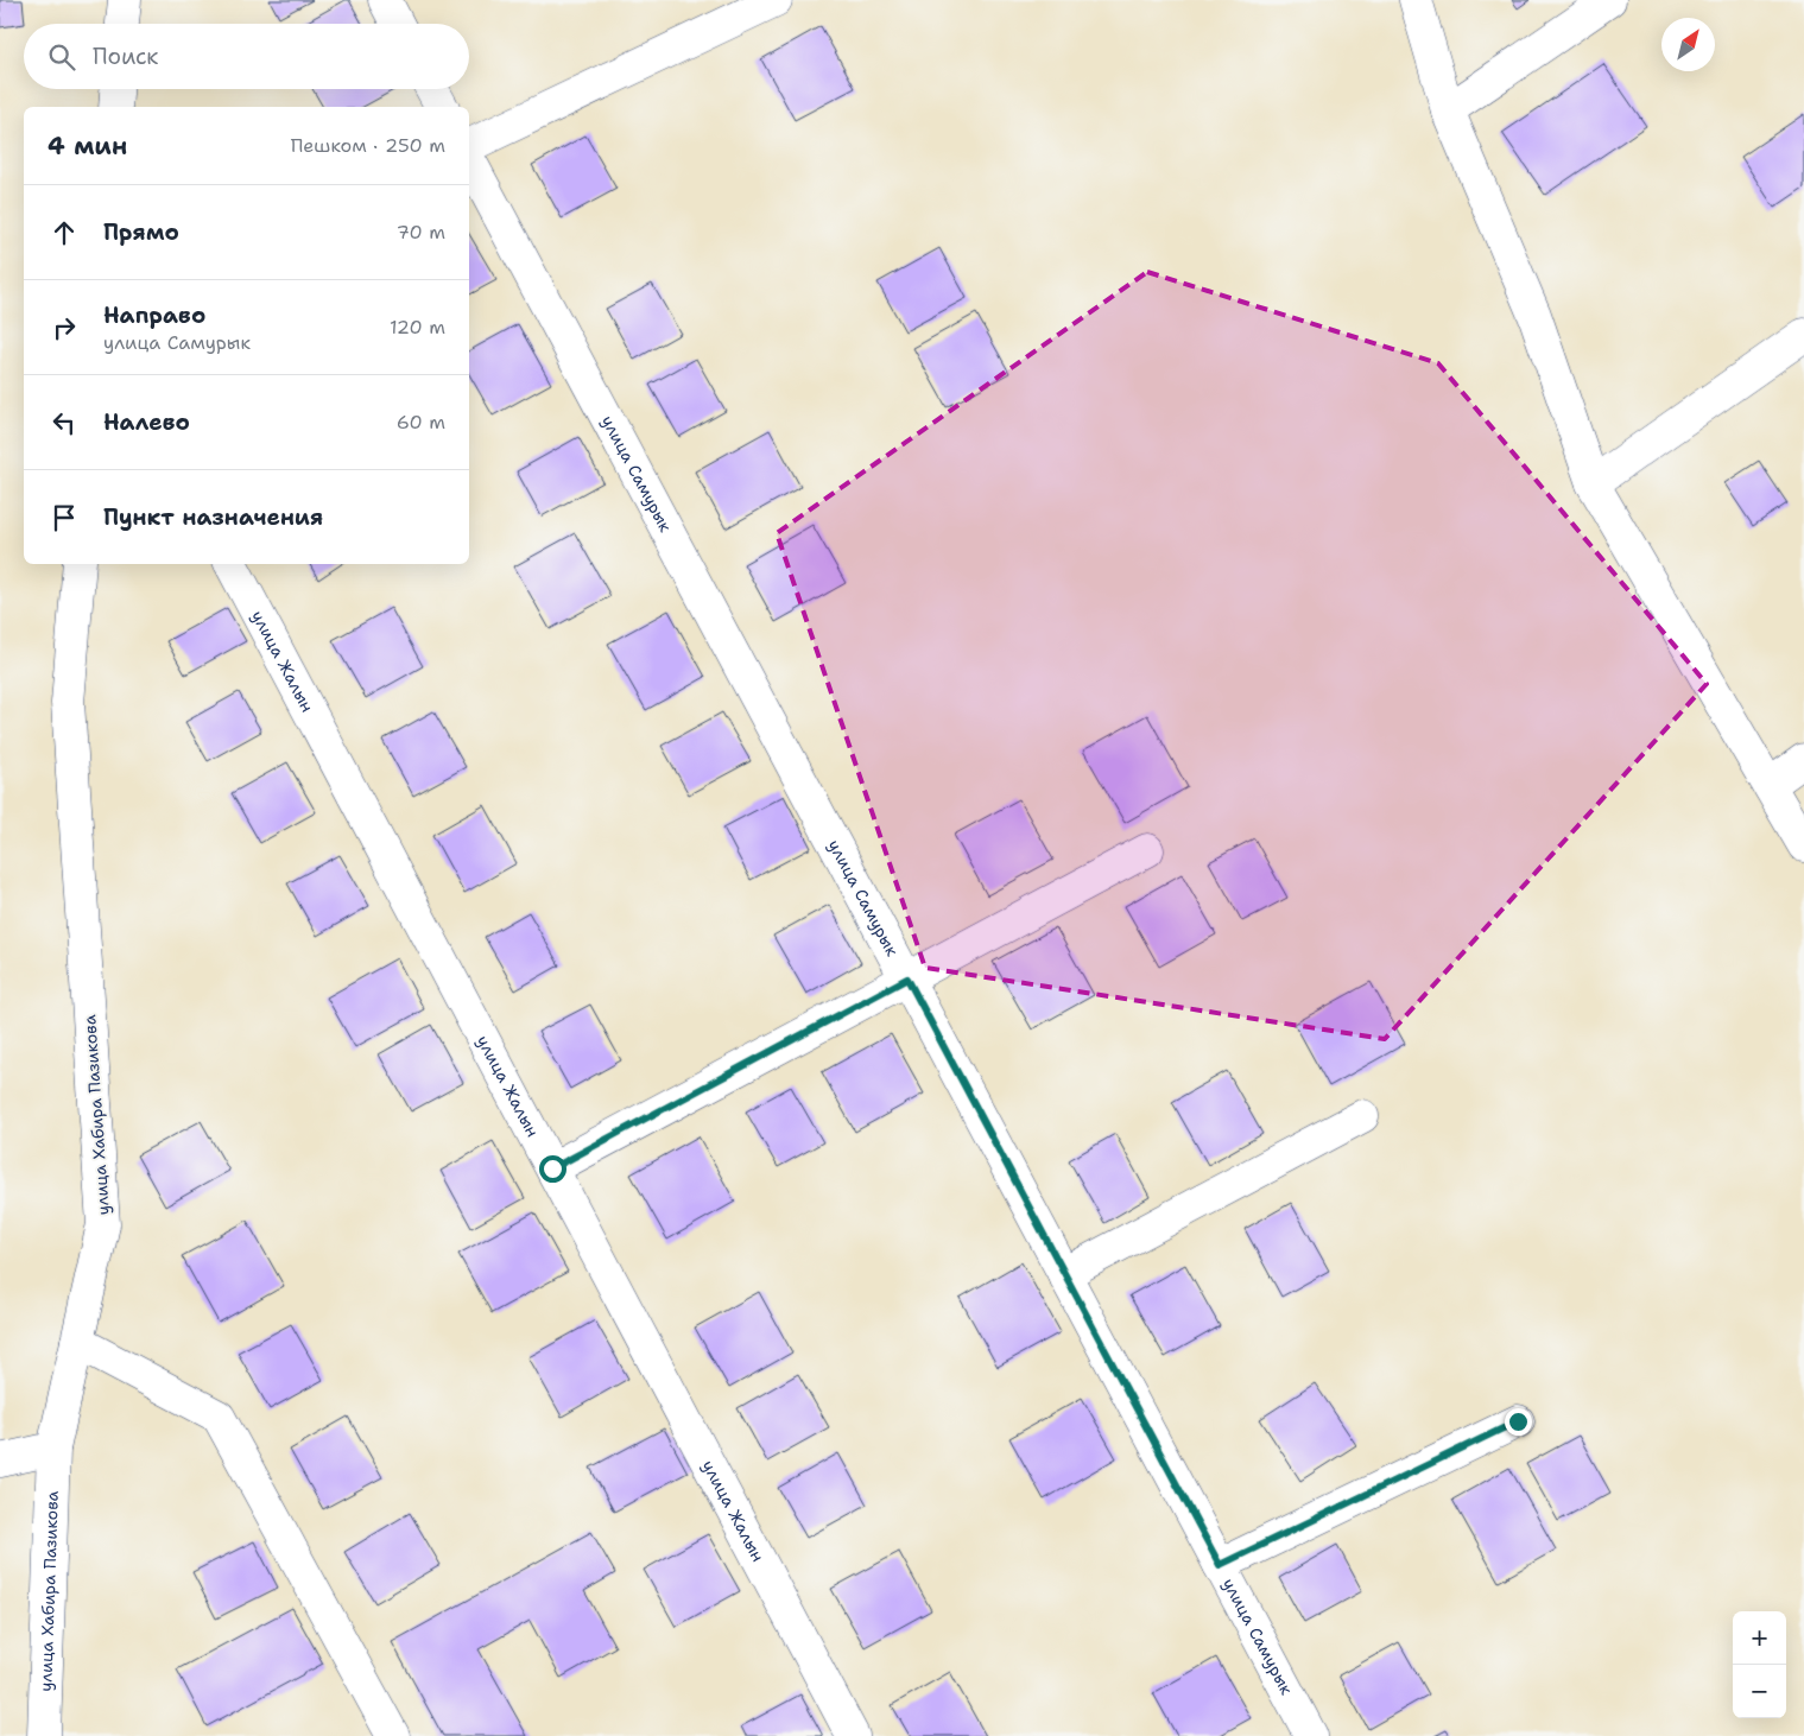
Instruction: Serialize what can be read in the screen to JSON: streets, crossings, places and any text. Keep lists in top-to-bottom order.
{
  "streets": {
    "street": ["улица Самурык", "улица Жалын", "улица Хабира Пазикова"]
  },
  "north": "top right",
  "page": {
    "search": "Поиск",
    "heading": ["4 мин", "Пешком · 250 m"],
    "list": [
      ["Прямо", "70 m"],
      ["Направо", "улица Самурык", "120 m"],
      ["Налево", "60 m"],
      "Пункт назначения"
    ],
    "map_buttons": ["+", "−"]
  }
}
